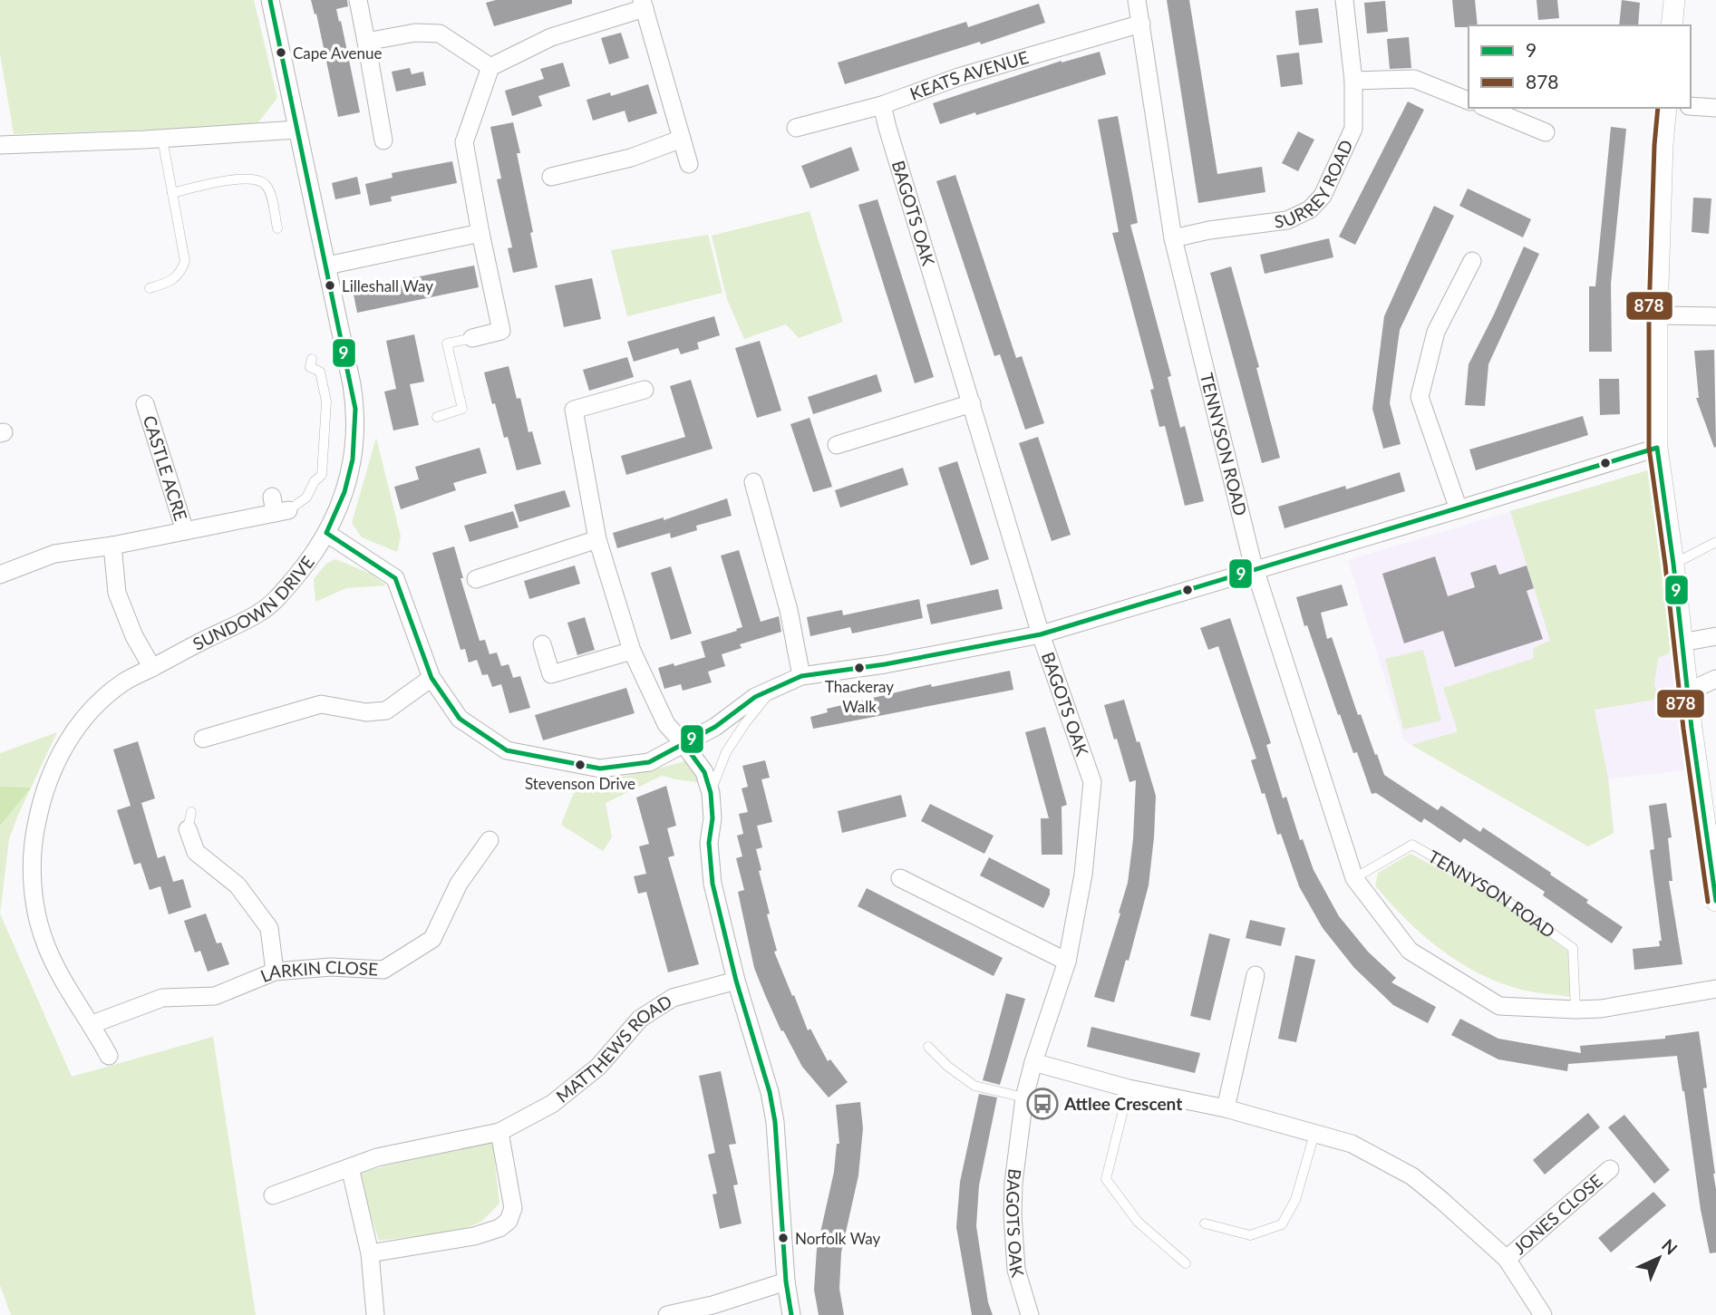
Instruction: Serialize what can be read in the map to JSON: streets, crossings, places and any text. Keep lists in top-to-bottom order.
{
  "streets": {
    "street": [
      "KEATS AVENUE",
      "SURREY ROAD",
      "BAGOTS OAK",
      "TENNYSON ROAD",
      "CASTLE ACRE",
      "SUNDOWN DRIVE",
      "LARKIN CLOSE",
      "MATTHEWS ROAD",
      "JONES CLOSE"
    ]
  },
  "crossings": [
    ["KEATS AVENUE", "BAGOTS OAK"],
    ["KEATS AVENUE", "TENNYSON ROAD"],
    ["SURREY ROAD", "TENNYSON ROAD"],
    ["SUNDOWN DRIVE", "LARKIN CLOSE"]
  ],
  "places": {
    "other": [
      "Cape Avenue",
      "Lilleshall Way",
      "Thackeray Walk",
      "Stevenson Drive",
      "Norfolk Way"
    ],
    "bus stop": ["Attlee Crescent"]
  },
  "lines": ["transit line 9", "transit line 878"],
  "legend": ["9", "878"],
  "north": "top right"
}
